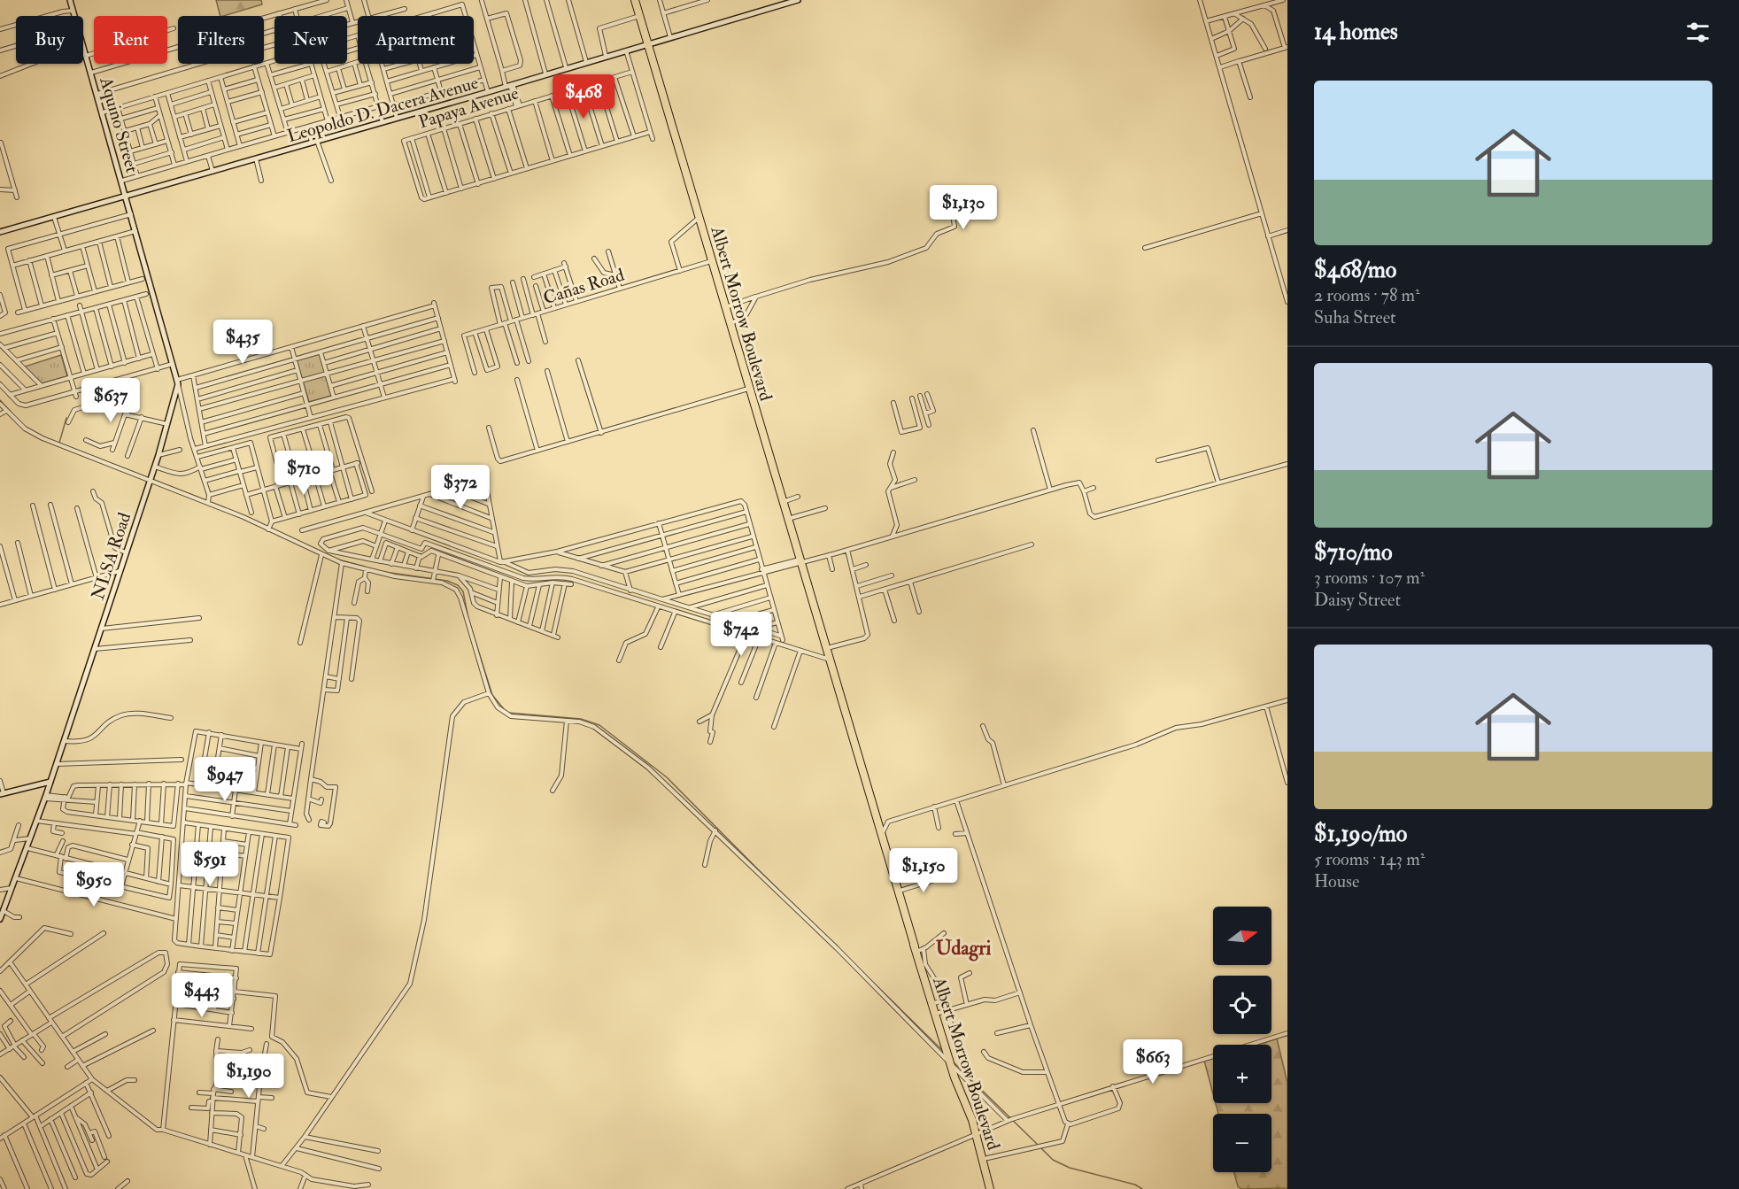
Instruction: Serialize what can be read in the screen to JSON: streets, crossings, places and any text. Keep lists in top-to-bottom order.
{
  "streets": {
    "highway": ["Albert Morrow Boulevard"],
    "main road": ["Leopoldo D. Dacera Avenue", "Aquino Street", "NLSA Road"],
    "street": ["Papaya Avenue", "Cañas Road"]
  },
  "crossings": [
    ["Leopoldo D. Dacera Avenue", "Aquino Street"],
    ["Leopoldo D. Dacera Avenue", "Albert Morrow Boulevard"],
    ["Cañas Road", "Albert Morrow Boulevard"]
  ],
  "districts": ["Udagri"],
  "north": "right",
  "page": {
    "heading": "14 homes",
    "chip": [
      "Buy",
      "Rent",
      "Filters",
      "New",
      "Apartment"
    ],
    "list": [
      {
        "name": "$468/mo",
        "note": "2 rooms · 78 m² · Suha Street"
      },
      {
        "name": "$710/mo",
        "note": "3 rooms · 107 m² · Daisy Street"
      },
      {
        "name": "$1,190/mo",
        "note": "5 rooms · 143 m² · House"
      }
    ],
    "price": [
      "$468",
      "$1,130",
      "$435",
      "$637",
      "$710",
      "$372",
      "$742",
      "$947",
      "$591",
      "$1,150",
      "$950",
      "$443",
      "$663",
      "$1,190"
    ],
    "map_buttons": ["+", "−"]
  }
}
